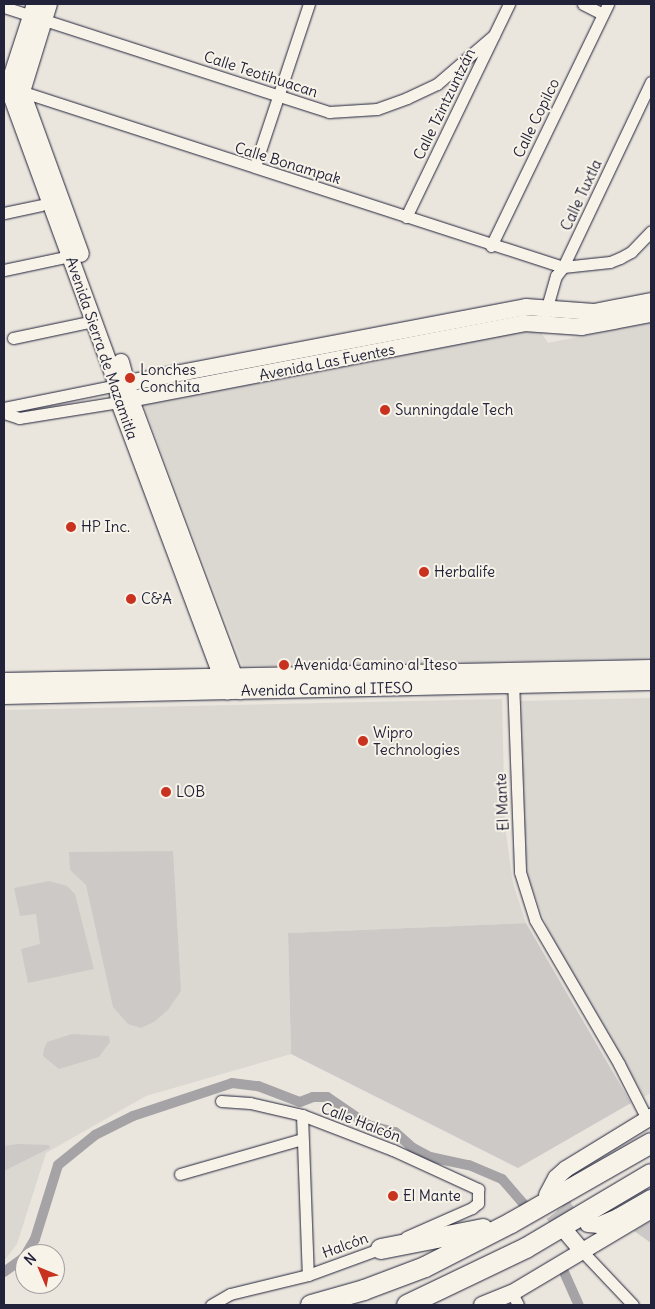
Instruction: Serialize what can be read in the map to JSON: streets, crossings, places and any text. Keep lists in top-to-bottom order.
{
  "streets": {
    "street": [
      "Calle Teotihuacan",
      "Calle Tzintzuntzán",
      "Calle Copilco",
      "Calle Bonampak",
      "Calle Tuxtla",
      "Avenida Sierra de Mazamitla",
      "Avenida Las Fuentes",
      "Avenida Camino al ITESO",
      "El Mante",
      "Calle Halcón",
      "Halcón"
    ]
  },
  "crossings": [
    ["Calle Teotihuacan", "Calle Tzintzuntzán"],
    ["Calle Tzintzuntzán", "Calle Bonampak"],
    ["Calle Copilco", "Calle Bonampak"],
    ["Calle Bonampak", "Calle Tuxtla"],
    ["Calle Bonampak", "Avenida Sierra de Mazamitla"],
    ["Calle Tuxtla", "Avenida Las Fuentes"],
    ["Avenida Sierra de Mazamitla", "Avenida Las Fuentes"],
    ["Avenida Sierra de Mazamitla", "Avenida Camino al ITESO"],
    ["Avenida Camino al ITESO", "El Mante"],
    ["Calle Halcón", "Halcón"]
  ],
  "places": [
    "Lonches Conchita",
    "Sunningdale Tech",
    "HP Inc.",
    "Herbalife",
    "C&A",
    "Avenida Camino al Iteso",
    "Wipro Technologies",
    "LOB",
    "El Mante"
  ],
  "north": "top left"
}
